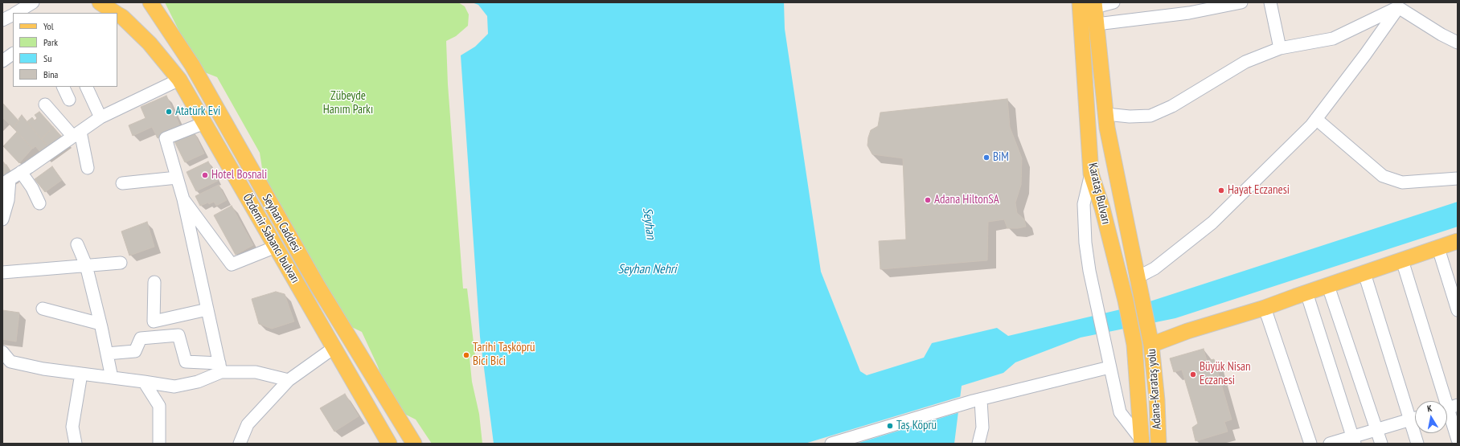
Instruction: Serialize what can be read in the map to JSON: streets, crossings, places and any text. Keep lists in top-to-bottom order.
{
  "streets": {
    "main road": [
      "Karataş Bulvarı",
      "Seyhan Caddesi",
      "Özdemir Sabancı bulvarı",
      "Adana-Karataş yolu"
    ]
  },
  "crossings": [
    ["Karataş Bulvarı", "Adana-Karataş yolu"]
  ],
  "water": ["Seyhan", "Seyhan Nehri"],
  "parks": ["Zübeyde Hanım Parkı"],
  "places": [
    "Atatürk Evi",
    "BiM",
    "Hotel Bosnali",
    "Hayat Eczanesi",
    "Adana HiltonSA",
    "Tarihi Taşköprü Bici Bici",
    "Büyük Nisan Eczanesi",
    "Taș Köprü"
  ],
  "legend": [
    "Yol",
    "Park",
    "Su",
    "Bina"
  ],
  "north": "top"
}
